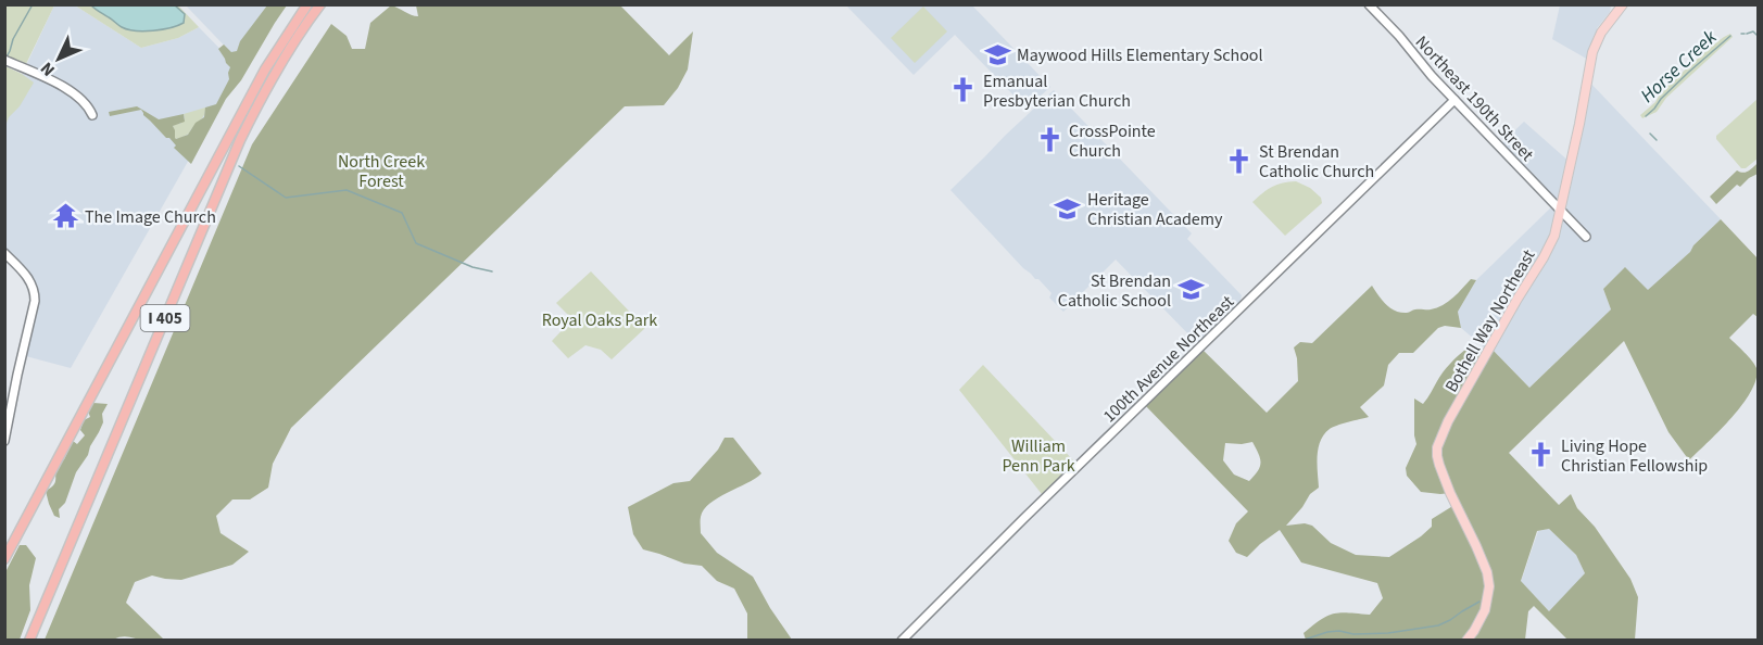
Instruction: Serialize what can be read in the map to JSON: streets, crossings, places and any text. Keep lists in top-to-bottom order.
{
  "streets": {
    "highway": ["I 405"],
    "main road": ["Bothell Way Northeast"],
    "street": ["Northeast 190th Street", "100th Avenue Northeast"]
  },
  "crossings": [
    ["Northeast 190th Street", "Bothell Way Northeast"],
    ["Northeast 190th Street", "100th Avenue Northeast"]
  ],
  "water": ["Horse Creek"],
  "parks": ["North Creek Forest", "Royal Oaks Park", "William Penn Park"],
  "places": {
    "school or university": ["Maywood Hills Elementary School", "Heritage Christian Academy", "St Brendan Catholic School"],
    "church": [
      "Emanual Presbyterian Church",
      "CrossPointe Church",
      "St Brendan Catholic Church",
      "Living Hope Christian Fellowship"
    ],
    "temple": ["The Image Church"]
  },
  "north": "bottom left"
}
